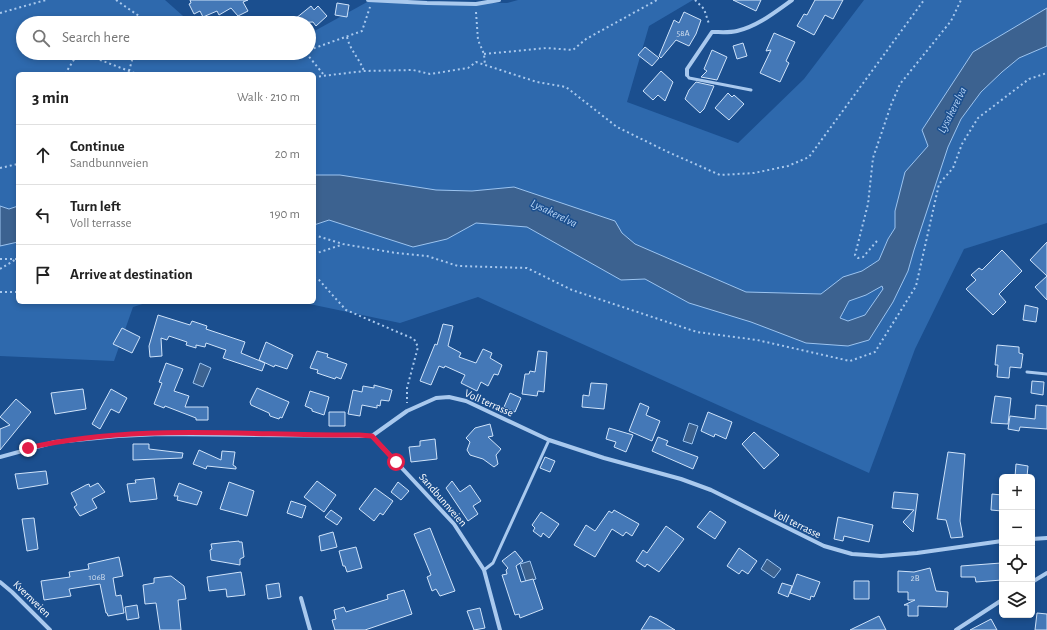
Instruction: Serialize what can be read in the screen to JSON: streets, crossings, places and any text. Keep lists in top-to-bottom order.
{
  "streets": {
    "street": ["Voll terrasse", "Sandbunnveien", "Kvernveien"]
  },
  "crossings": [
    ["Voll terrasse", "Sandbunnveien"]
  ],
  "water": ["Lysakerelva"],
  "house_numbers": ["58A", "106B", "2B"],
  "page": {
    "search": "Search here",
    "heading": ["3 min", "Walk · 210 m"],
    "list": [
      ["Continue", "Sandbunnveien", "20 m"],
      ["Turn left", "Voll terrasse", "190 m"],
      "Arrive at destination"
    ],
    "map_buttons": ["+", "−"]
  }
}
